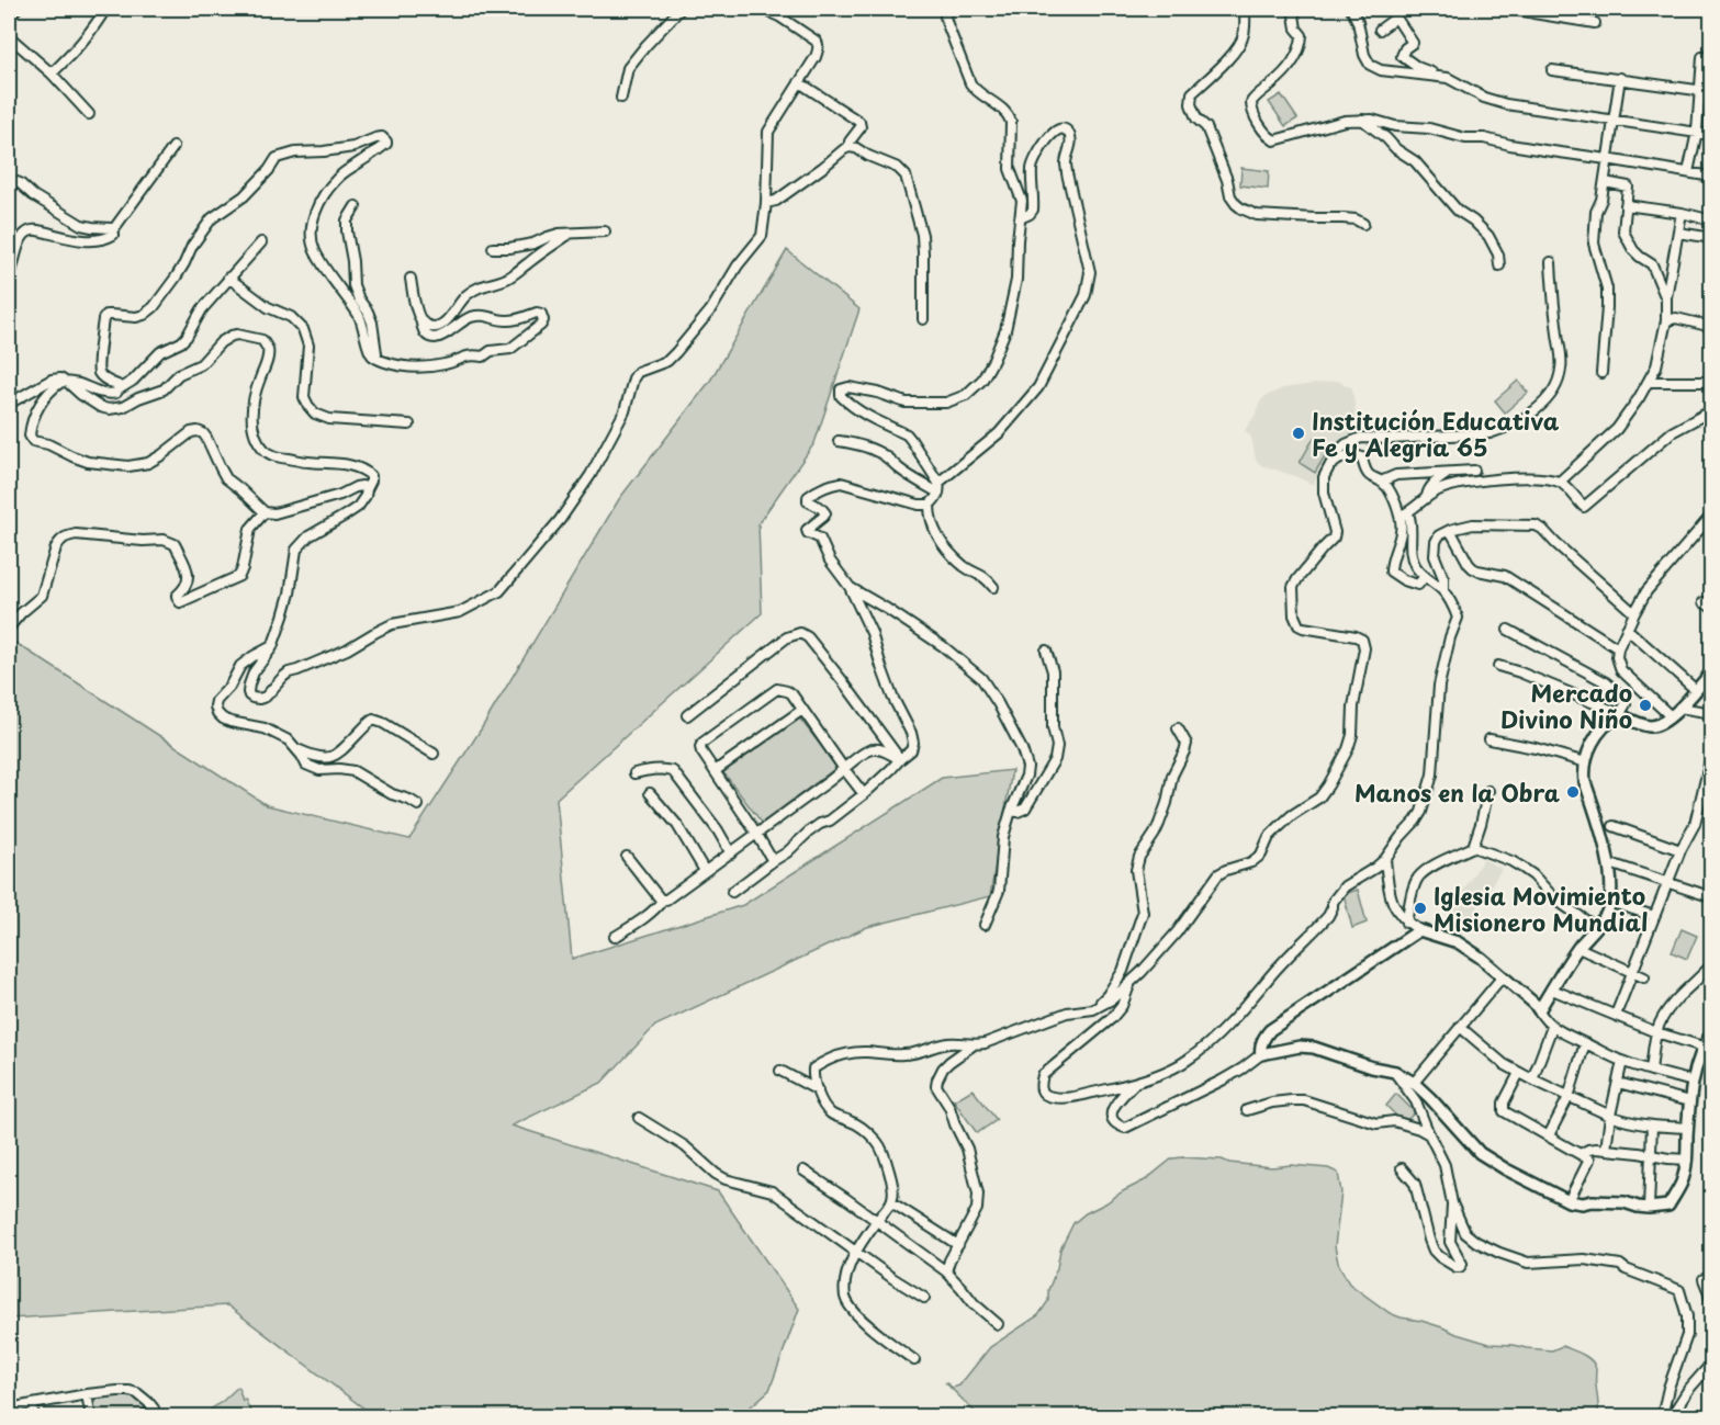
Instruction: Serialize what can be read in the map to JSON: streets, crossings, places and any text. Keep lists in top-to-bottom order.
{
  "places": [
    "Institución Educativa Fe y Alegria 65",
    "Mercado Divino Niño",
    "Manos en la Obra",
    "Iglesia Movimiento Misionero Mundial"
  ]
}
